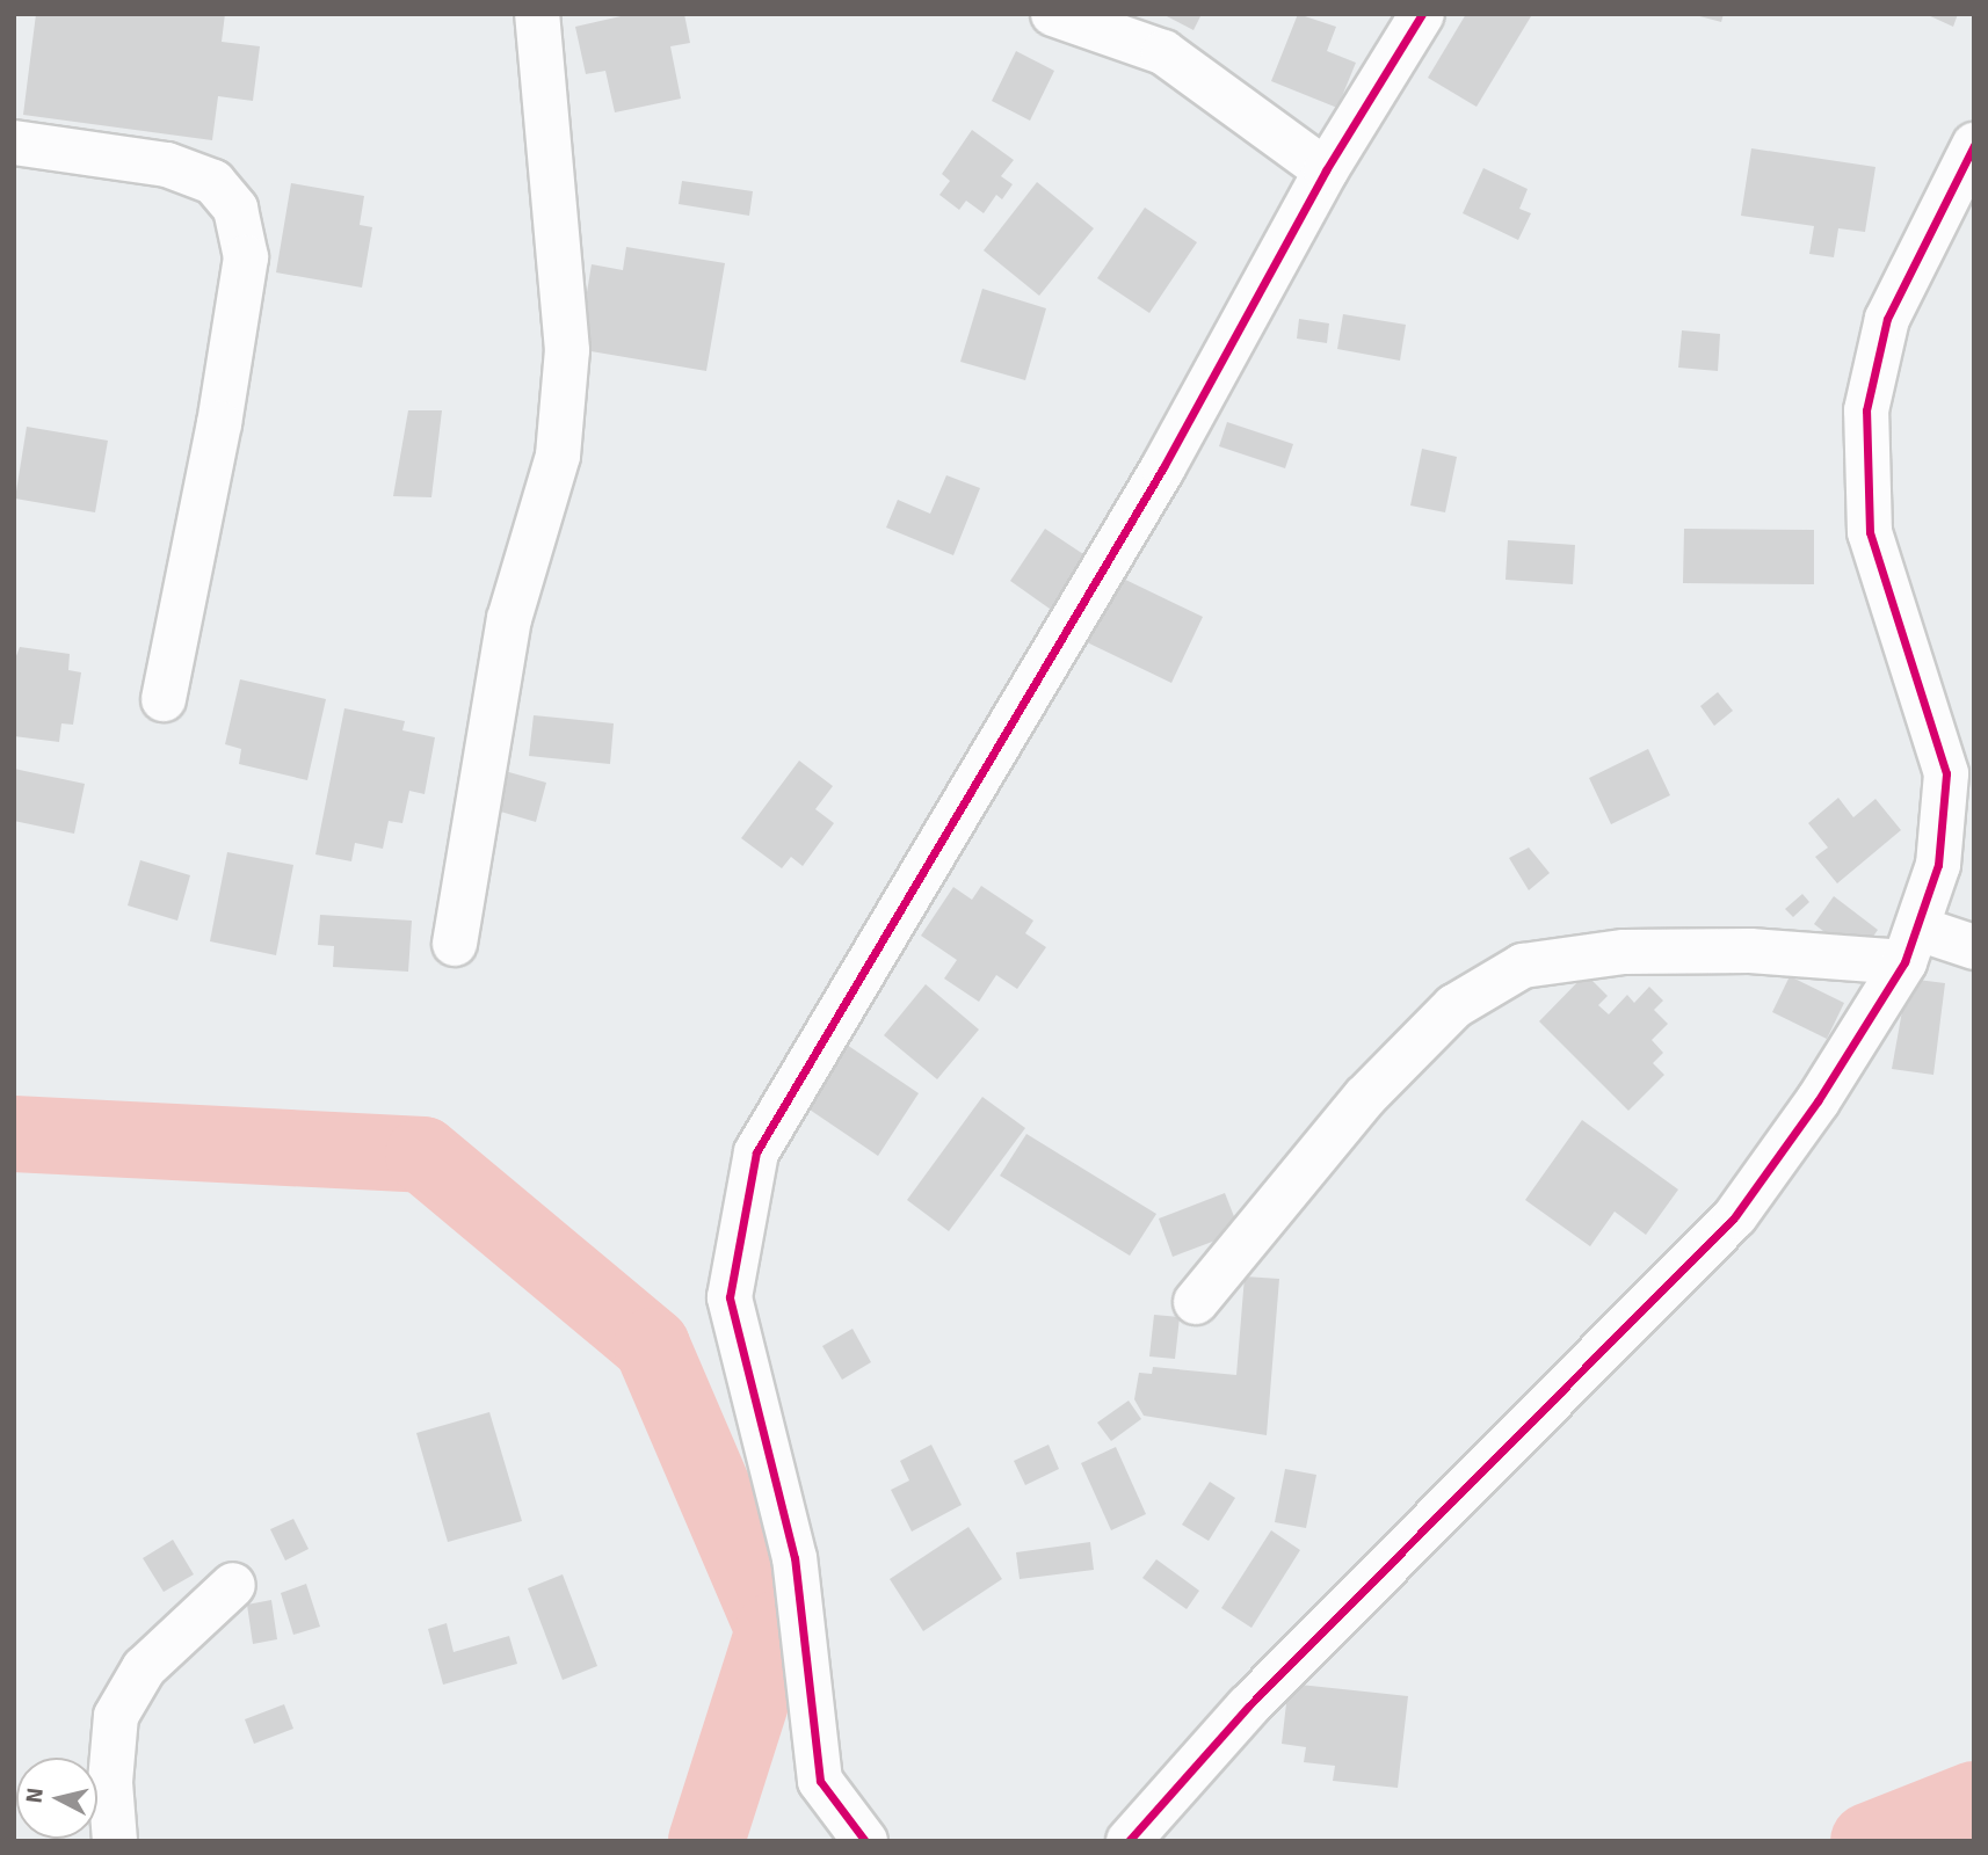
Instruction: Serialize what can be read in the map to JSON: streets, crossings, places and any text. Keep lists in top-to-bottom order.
{
  "north": "left"
}
